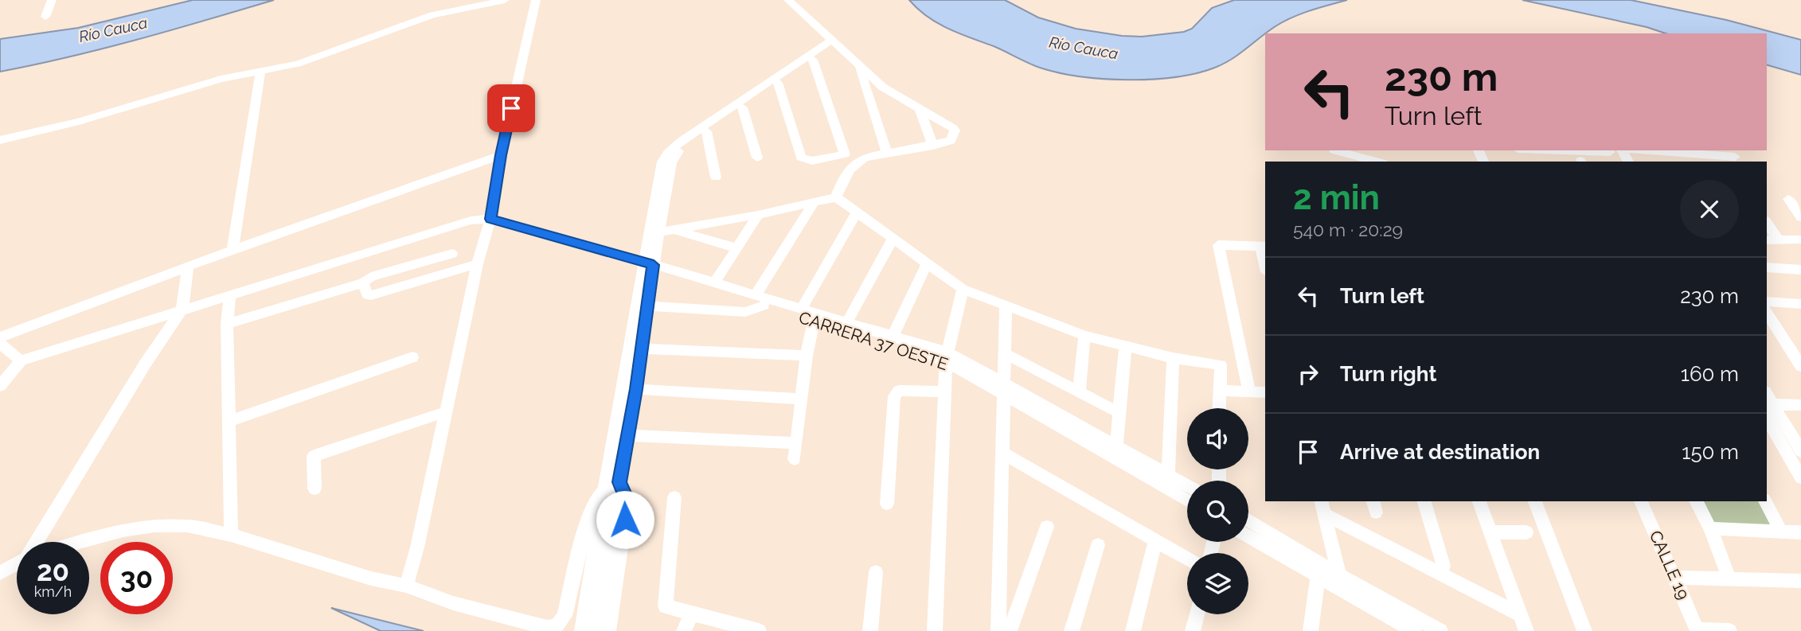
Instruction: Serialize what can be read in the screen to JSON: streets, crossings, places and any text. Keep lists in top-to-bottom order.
{
  "streets": {
    "street": ["CARRERA 37 OESTE", "CALLE 19"]
  },
  "water": ["Río Cauca"],
  "page": {
    "turn": ["230 m", "Turn left"],
    "heading": ["2 min", "540 m · 20:29"],
    "list": [
      {
        "name": "Turn left",
        "value": "230 m"
      },
      {
        "name": "Turn right",
        "value": "160 m"
      },
      {
        "name": "Arrive at destination",
        "value": "150 m"
      }
    ],
    "speed": "20 km/h",
    "limit": "30"
  }
}
